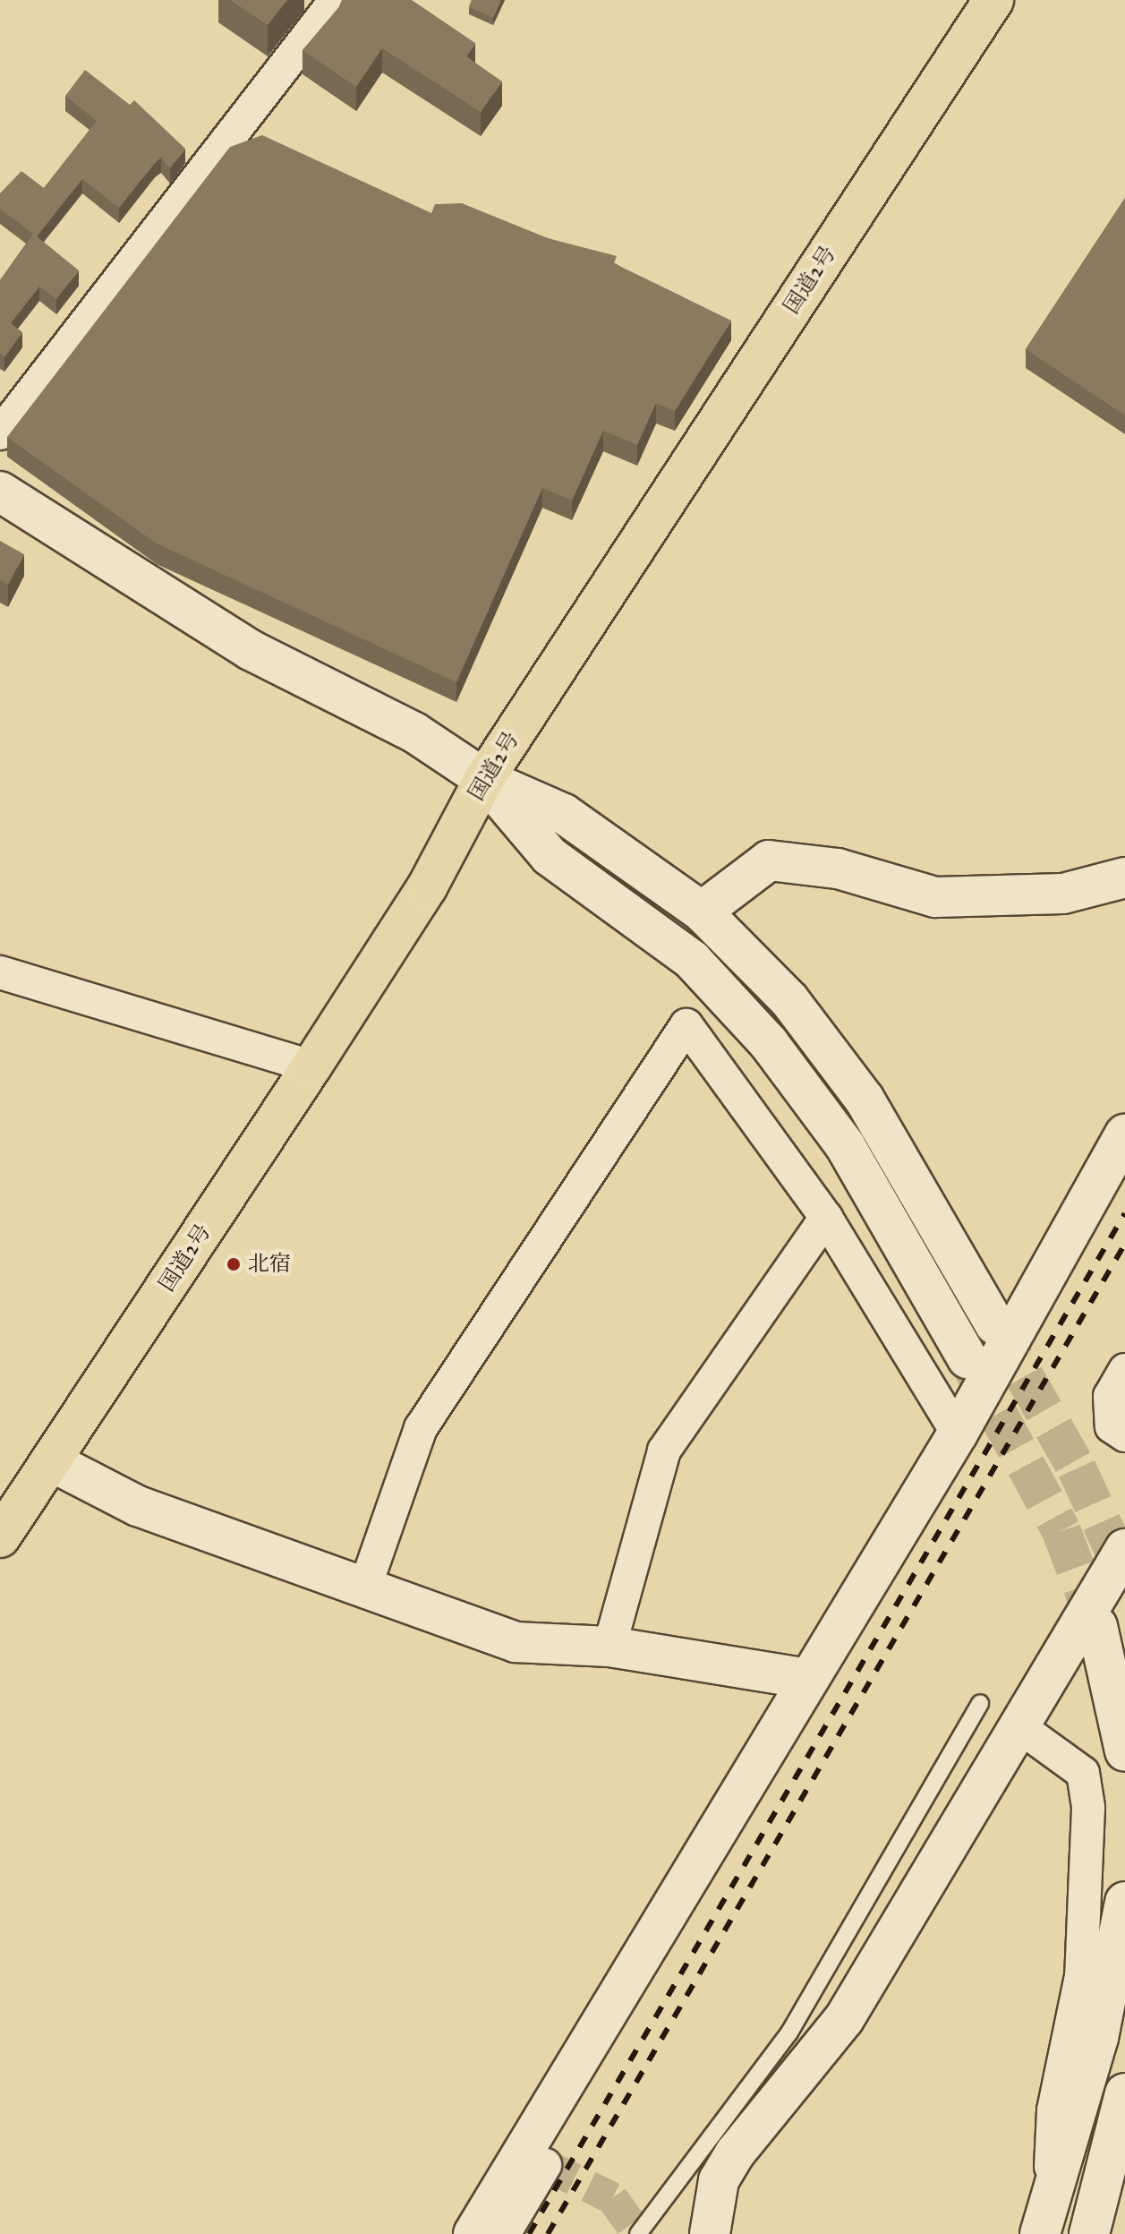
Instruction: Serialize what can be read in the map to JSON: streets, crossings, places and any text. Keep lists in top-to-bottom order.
{
  "streets": {
    "highway": ["国道2号"]
  },
  "places": ["北宿"]
}
